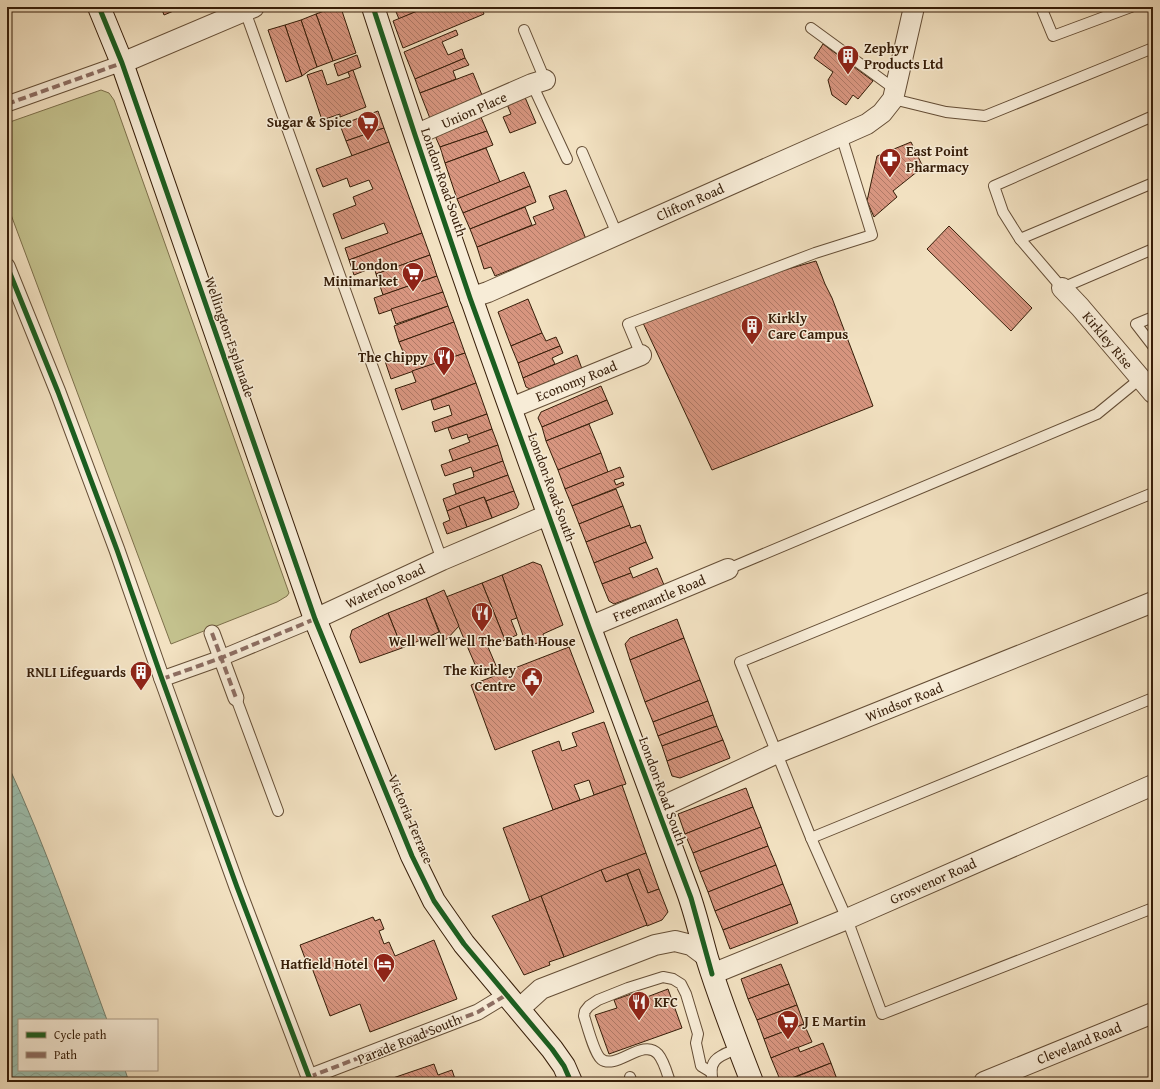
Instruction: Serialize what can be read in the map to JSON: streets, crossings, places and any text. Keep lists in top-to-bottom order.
{
  "streets": {
    "main road": ["London Road South", "Wellington Esplanade", "Victoria Terrace"],
    "street": [
      "Union Place",
      "Clifton Road",
      "Kirkley Rise",
      "Economy Road",
      "Waterloo Road",
      "Freemantle Road",
      "Windsor Road",
      "Grosvenor Road",
      "Parade Road South",
      "Cleveland Road"
    ]
  },
  "crossings": [
    ["Union Place", "London Road South"],
    ["London Road South", "Clifton Road"],
    ["London Road South", "Economy Road"],
    ["London Road South", "Waterloo Road"],
    ["London Road South", "Freemantle Road"],
    ["London Road South", "Windsor Road"],
    ["London Road South", "Grosvenor Road"],
    ["London Road South", "Parade Road South"],
    ["Wellington Esplanade", "Waterloo Road"],
    ["Wellington Esplanade", "Victoria Terrace"],
    ["Waterloo Road", "Victoria Terrace"],
    ["Victoria Terrace", "Parade Road South"],
    ["Grosvenor Road", "Parade Road South"]
  ],
  "places": {
    "building": ["Zephyr Products Ltd", "Kirkly Care Campus", "RNLI Lifeguards"],
    "supermarket": ["Sugar & Spice", "London Minimarket", "J E Martin"],
    "pharmacy": ["East Point Pharmacy"],
    "restaurant": ["The Chippy", "Well Well Well The Bath House", "KFC"],
    "public building": ["The Kirkley Centre"],
    "hotel": ["Hatfield Hotel"]
  },
  "legend": ["Cycle path", "Path"]
}
